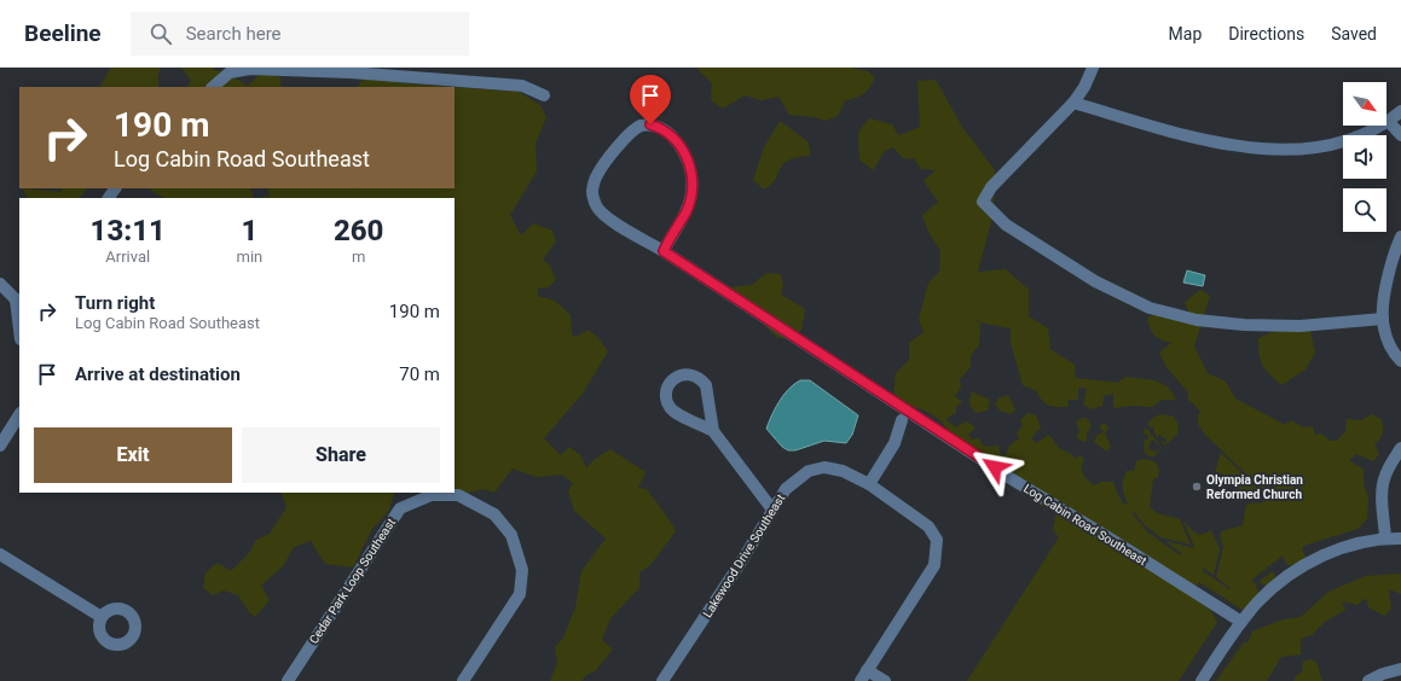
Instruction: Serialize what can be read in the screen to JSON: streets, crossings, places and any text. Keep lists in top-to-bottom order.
{
  "streets": {
    "street": ["Log Cabin Road Southeast", "Lakewood Drive Southeast", "Cedar Park Loop Southeast"]
  },
  "places": ["Olympia Christian Reformed Church"],
  "north": "bottom right",
  "page": {
    "header": "Beeline",
    "search": "Search here",
    "nav": ["Map", "Directions", "Saved"],
    "turn": ["190 m", "Log Cabin Road Southeast"],
    "eta": [
      "13:11",
      "Arrival",
      "1",
      "min",
      "260",
      "m"
    ],
    "list": [
      {
        "name": "Turn right",
        "note": "Log Cabin Road Southeast",
        "value": "190 m"
      },
      {
        "name": "Arrive at destination",
        "value": "70 m"
      }
    ],
    "buttons": ["Exit", "Share"]
  }
}
